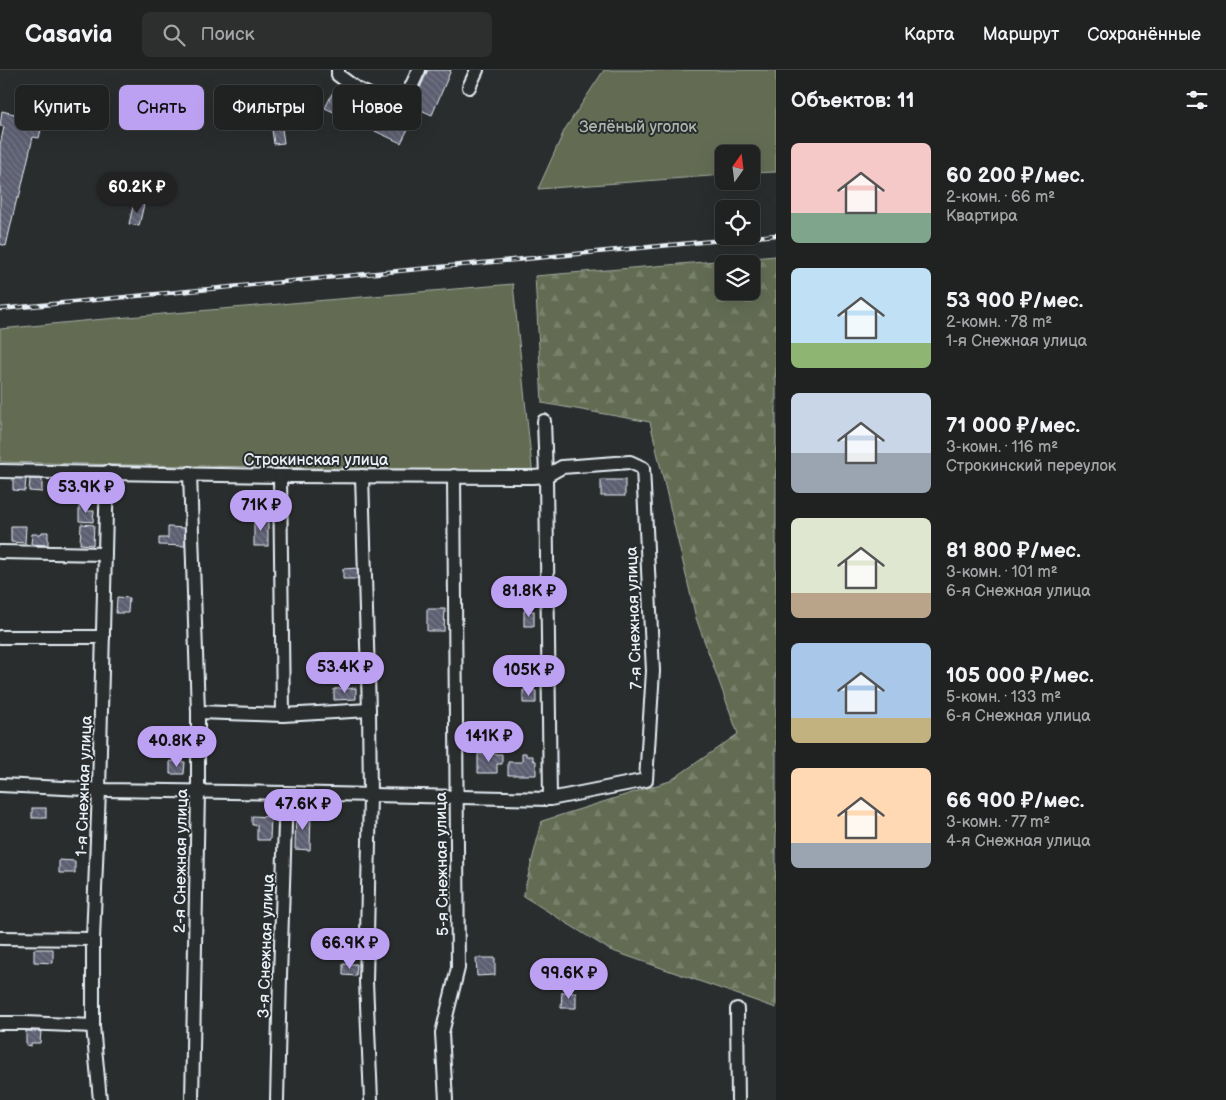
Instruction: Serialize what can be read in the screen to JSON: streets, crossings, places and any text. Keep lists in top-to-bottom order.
{
  "streets": {
    "street": [
      "Строкинская улица",
      "7-я Снежная улица",
      "1-я Снежная улица",
      "2-я Снежная улица",
      "5-я Снежная улица",
      "3-я Снежная улица"
    ]
  },
  "crossings": [
    ["Строкинская улица", "7-я Снежная улица"],
    ["Строкинская улица", "1-я Снежная улица"],
    ["Строкинская улица", "2-я Снежная улица"],
    ["Строкинская улица", "5-я Снежная улица"]
  ],
  "parks": ["Зелёный уголок"],
  "north": "top",
  "page": {
    "header": "Casavia",
    "search": "Поиск",
    "nav": ["Карта", "Маршрут", "Сохранённые"],
    "heading": "Объектов: 11",
    "chip": [
      "Купить",
      "Снять",
      "Фильтры",
      "Новое"
    ],
    "list": [
      {
        "name": "60 200 ₽/мес.",
        "note": "2-комн. · 66 m² · Квартира"
      },
      {
        "name": "53 900 ₽/мес.",
        "note": "2-комн. · 78 m² · 1-я Снежная улица"
      },
      {
        "name": "71 000 ₽/мес.",
        "note": "3-комн. · 116 m² · Строкинский переулок"
      },
      {
        "name": "81 800 ₽/мес.",
        "note": "3-комн. · 101 m² · 6-я Снежная улица"
      },
      {
        "name": "105 000 ₽/мес.",
        "note": "5-комн. · 133 m² · 6-я Снежная улица"
      },
      {
        "name": "66 900 ₽/мес.",
        "note": "3-комн. · 77 m² · 4-я Снежная улица"
      }
    ],
    "price": [
      "60.2K ₽",
      "53.9K ₽",
      "71K ₽",
      "81.8K ₽",
      "53.4K ₽",
      "105K ₽",
      "141K ₽",
      "40.8K ₽",
      "47.6K ₽",
      "66.9K ₽",
      "99.6K ₽"
    ]
  }
}
